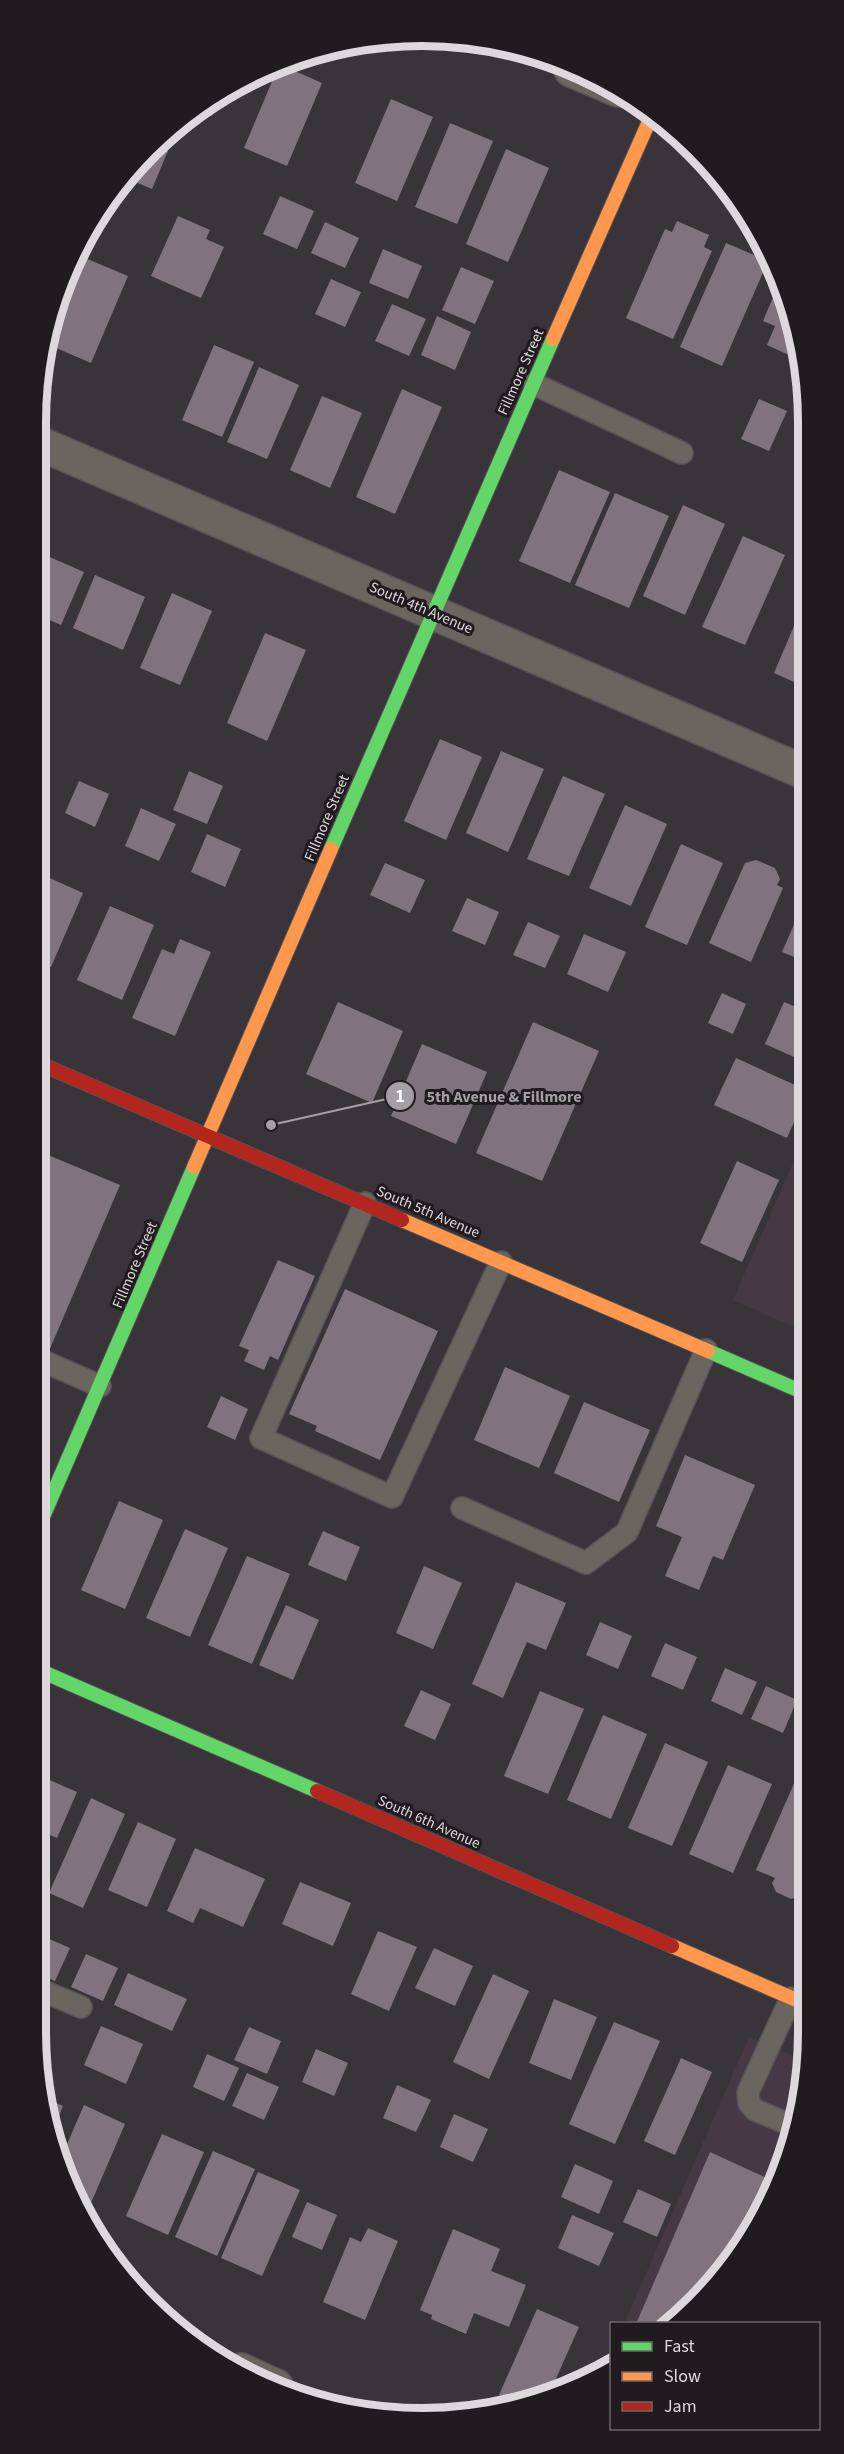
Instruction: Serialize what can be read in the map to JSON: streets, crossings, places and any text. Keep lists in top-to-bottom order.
{
  "streets": {
    "street": [
      "Fillmore Street",
      "South 4th Avenue",
      "South 5th Avenue",
      "South 6th Avenue"
    ]
  },
  "crossings": [
    ["Fillmore Street", "South 4th Avenue"],
    ["Fillmore Street", "South 5th Avenue"]
  ],
  "places": ["5th Avenue & Fillmore"],
  "legend": ["Fast", "Slow", "Jam"]
}
